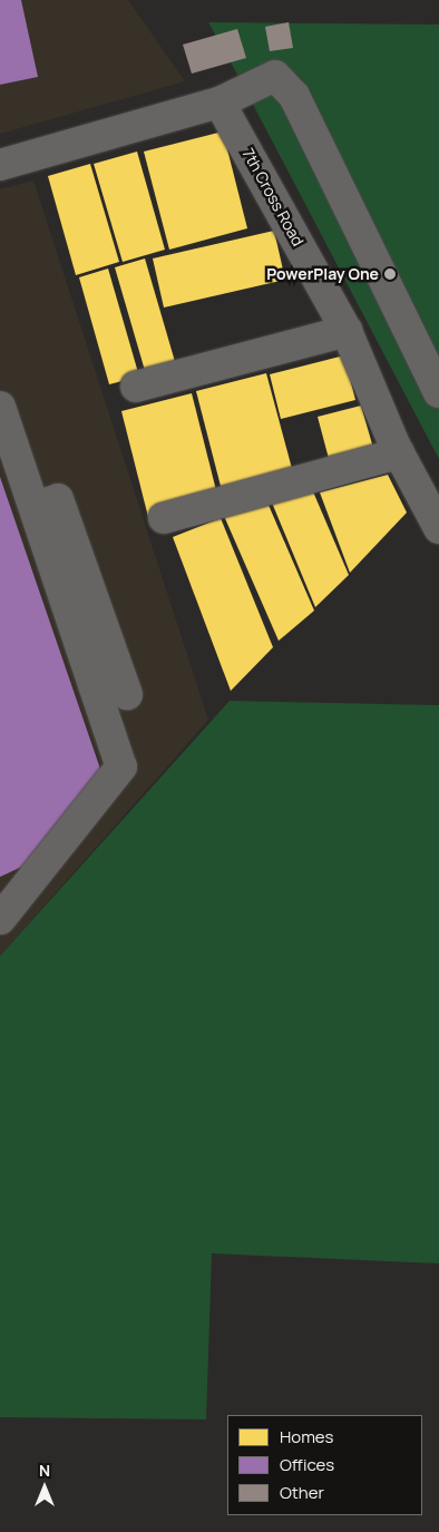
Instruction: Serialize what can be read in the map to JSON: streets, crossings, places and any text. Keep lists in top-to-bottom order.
{
  "streets": {
    "street": ["7th Cross Road"]
  },
  "places": ["PowerPlay One"],
  "legend": ["Homes", "Offices", "Other"],
  "north": "top"
}
